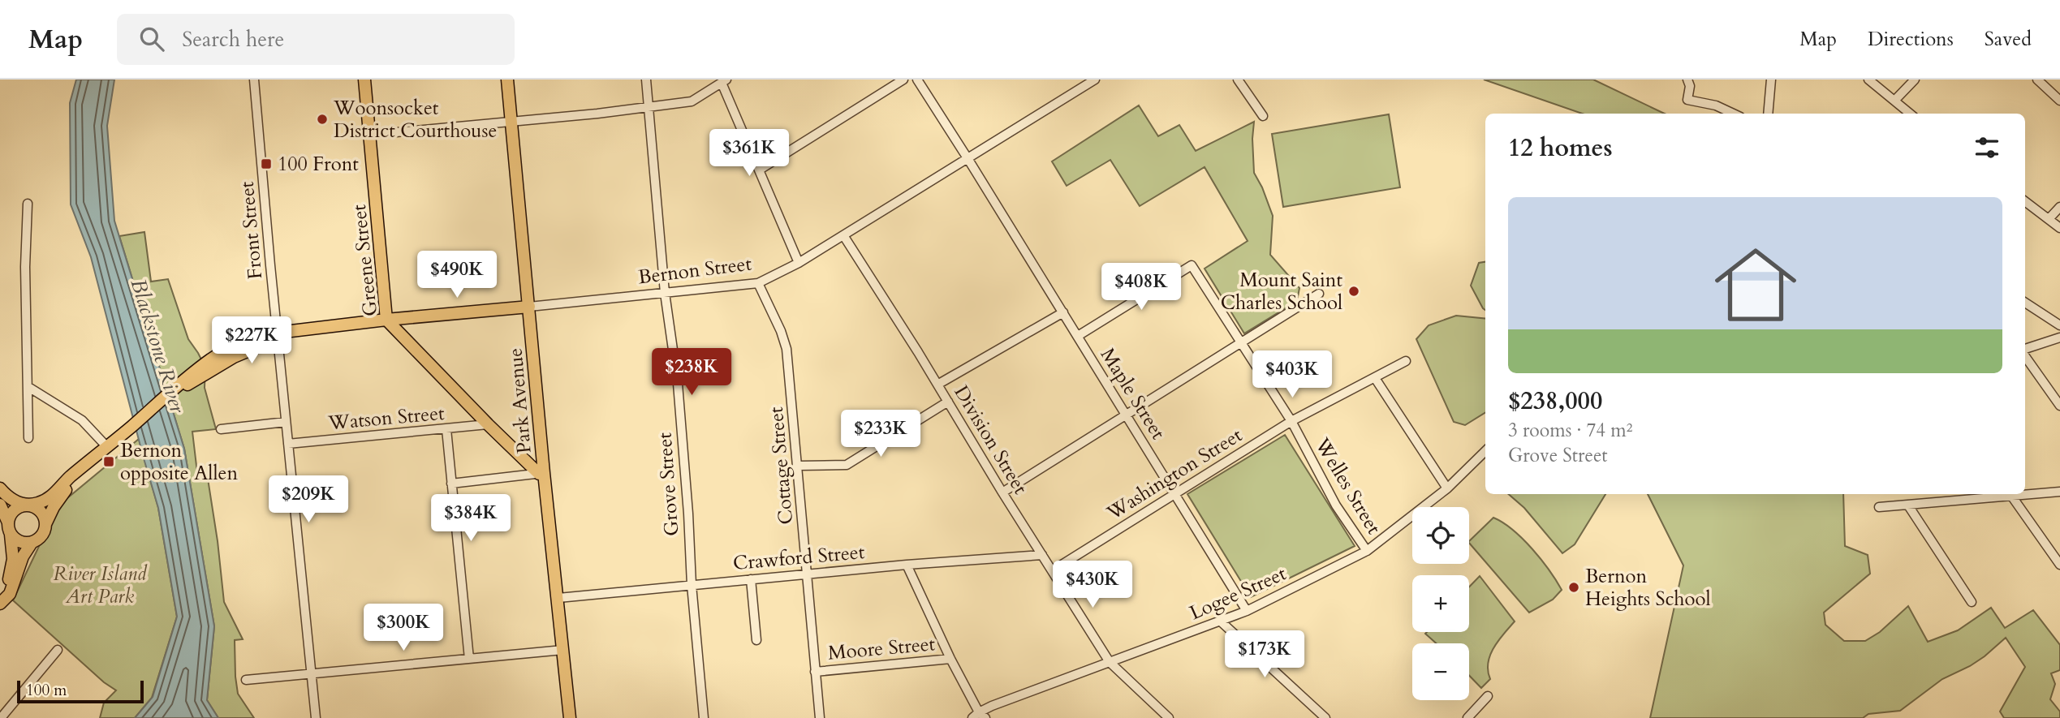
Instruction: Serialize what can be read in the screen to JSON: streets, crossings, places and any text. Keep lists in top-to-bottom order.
{
  "streets": {
    "main road": ["Greene Street", "Bernon Street", "Park Avenue"],
    "street": [
      "Front Street",
      "Maple Street",
      "Watson Street",
      "Division Street",
      "Cottage Street",
      "Washington Street",
      "Grove Street",
      "Welles Street",
      "Crawford Street",
      "Logee Street",
      "Moore Street"
    ]
  },
  "crossings": [
    ["Front Street", "Bernon Street"],
    ["Front Street", "Watson Street"],
    ["Greene Street", "Bernon Street"],
    ["Greene Street", "Park Avenue"],
    ["Greene Street", "Watson Street"],
    ["Bernon Street", "Maple Street"],
    ["Bernon Street", "Park Avenue"],
    ["Bernon Street", "Division Street"],
    ["Bernon Street", "Cottage Street"],
    ["Bernon Street", "Grove Street"],
    ["Maple Street", "Washington Street"],
    ["Maple Street", "Welles Street"],
    ["Maple Street", "Logee Street"],
    ["Park Avenue", "Crawford Street"],
    ["Division Street", "Washington Street"],
    ["Division Street", "Crawford Street"],
    ["Division Street", "Logee Street"],
    ["Cottage Street", "Crawford Street"],
    ["Cottage Street", "Moore Street"],
    ["Washington Street", "Welles Street"],
    ["Grove Street", "Crawford Street"],
    ["Welles Street", "Logee Street"]
  ],
  "water": ["Blackstone River"],
  "parks": ["River Island Art Park"],
  "places": {
    "other": ["Woonsocket District Courthouse", "Mount Saint Charles School", "Bernon Heights School"],
    "transit": ["100 Front", "Bernon opposite Allen"]
  },
  "scale_bar": "100 m",
  "page": {
    "header": "Map",
    "search": "Search here",
    "nav": ["Map", "Directions", "Saved"],
    "heading": "12 homes",
    "price": [
      "$361K",
      "$490K",
      "$408K",
      "$227K",
      "$238K",
      "$403K",
      "$233K",
      "$209K",
      "$384K",
      "$430K",
      "$300K",
      "$173K"
    ],
    "list": [
      {
        "name": "$238,000",
        "note": "3 rooms · 74 m² · Grove Street"
      }
    ],
    "map_buttons": ["+", "−"],
    "scale": "100 m"
  }
}
